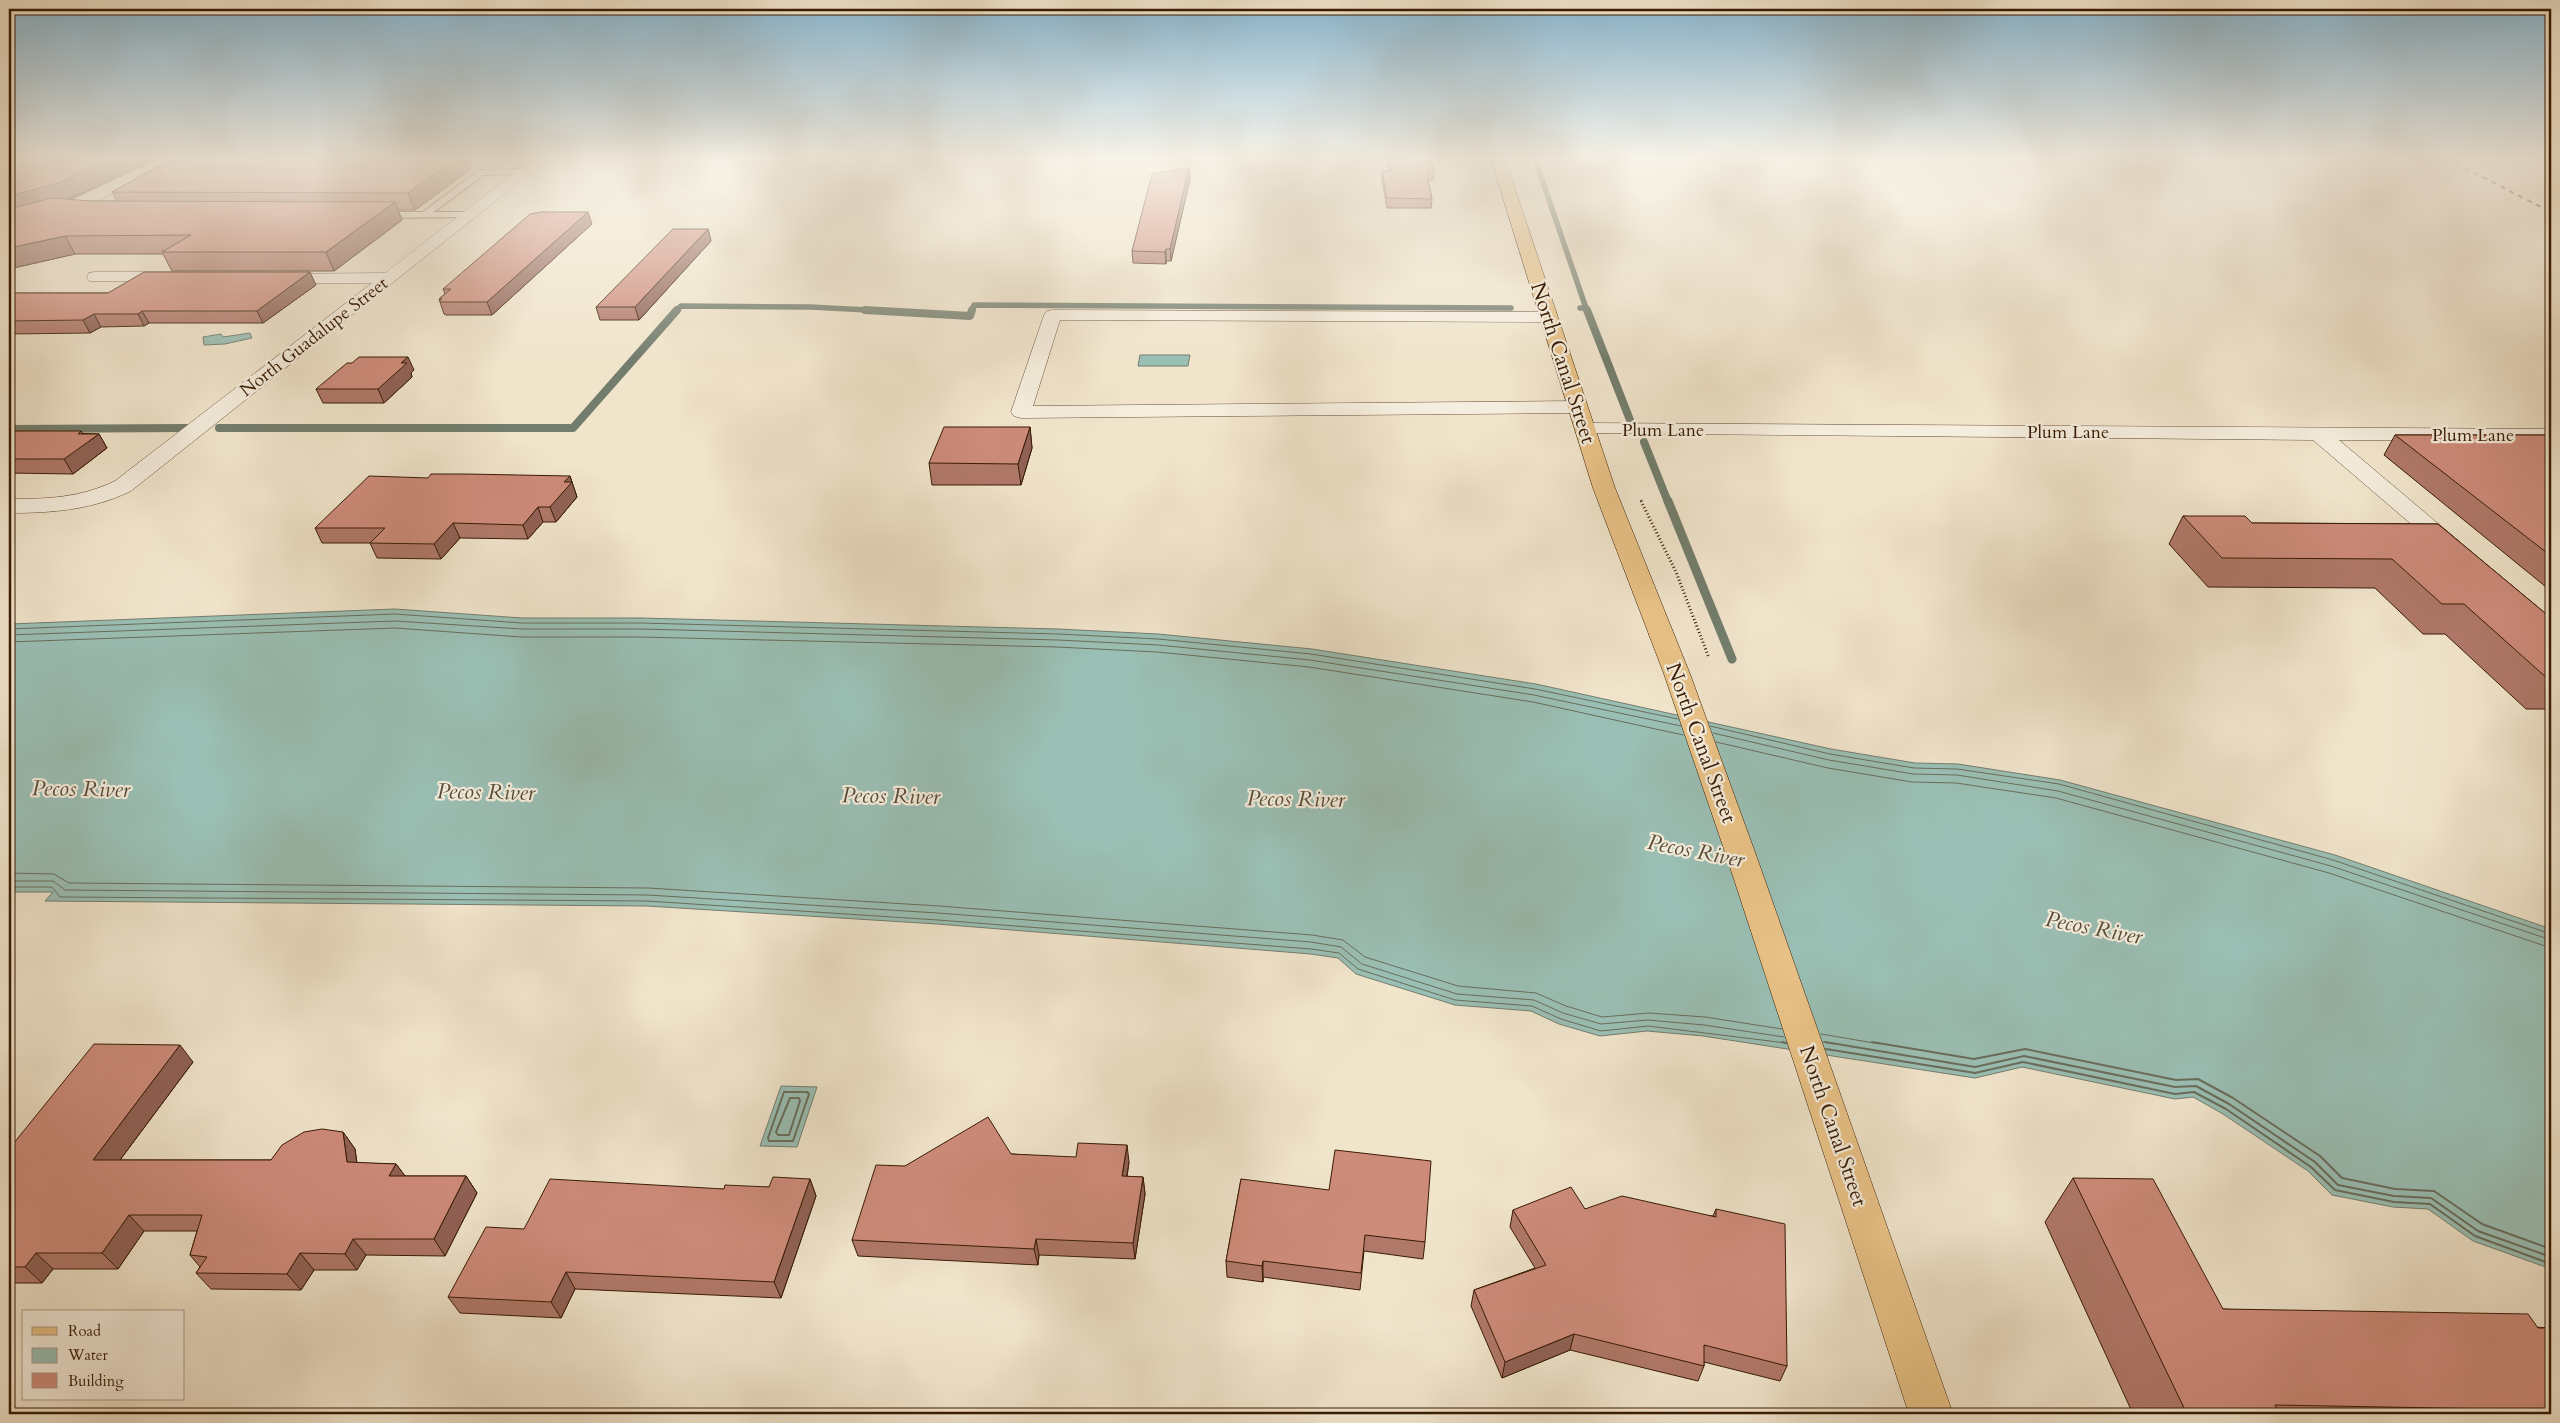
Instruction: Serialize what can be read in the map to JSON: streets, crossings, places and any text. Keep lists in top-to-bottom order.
{
  "streets": {
    "main road": ["North Canal Street"],
    "street": ["North Guadalupe Street", "Plum Lane"]
  },
  "crossings": [
    ["North Canal Street", "Plum Lane"]
  ],
  "water": ["Pecos River"],
  "legend": ["Road", "Water", "Building"]
}
